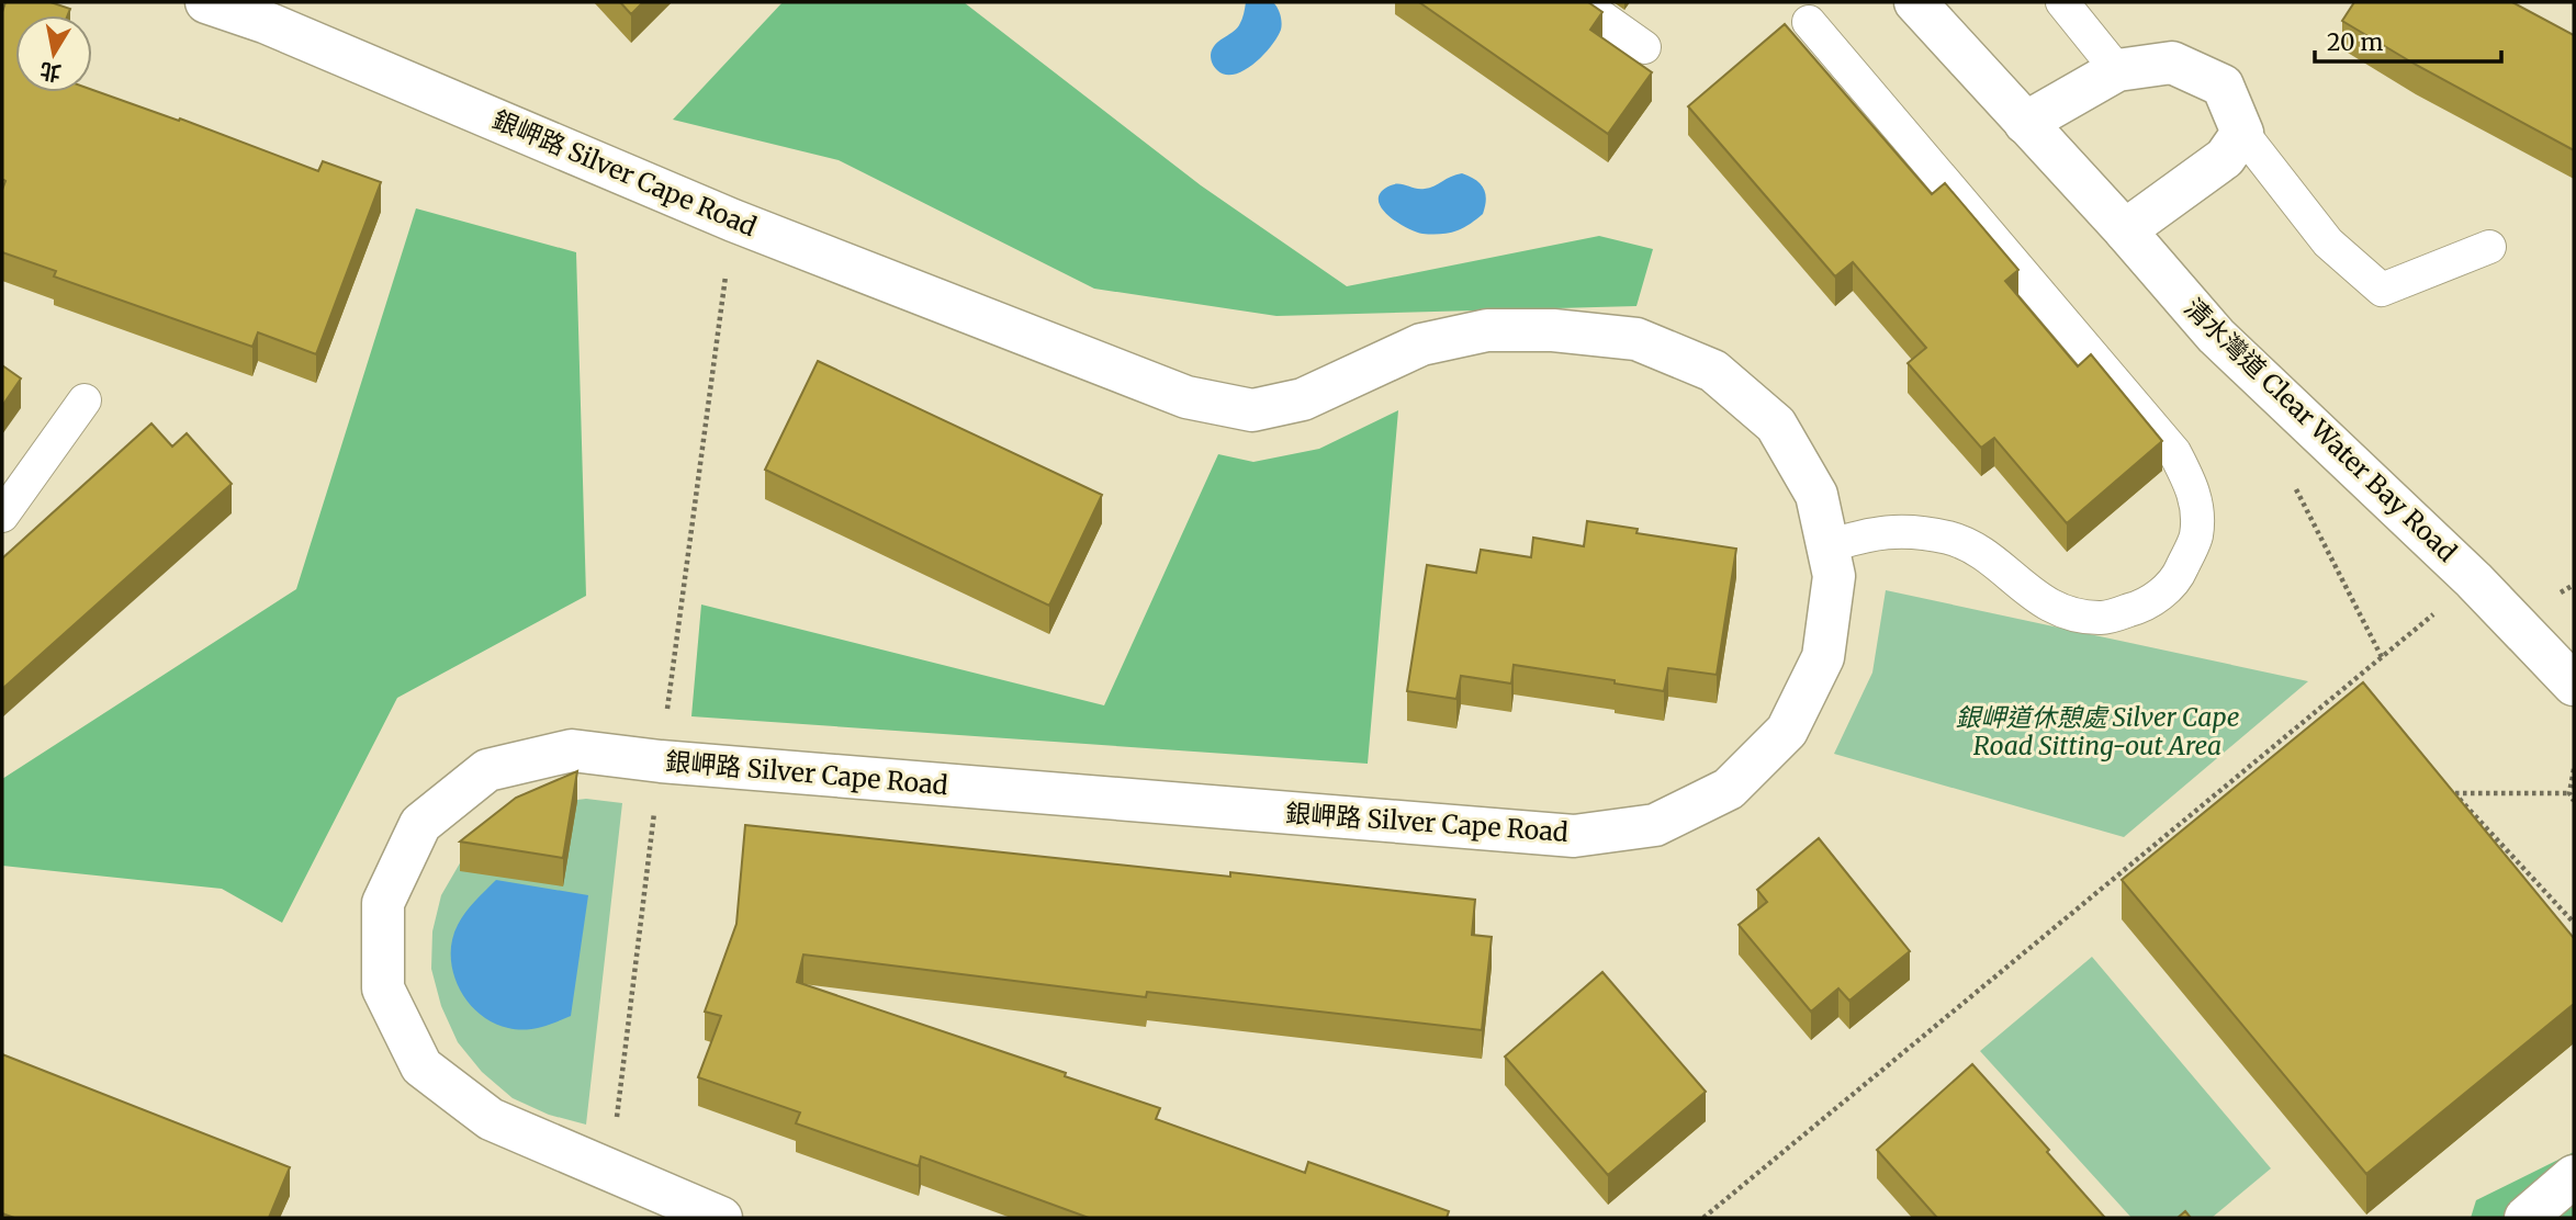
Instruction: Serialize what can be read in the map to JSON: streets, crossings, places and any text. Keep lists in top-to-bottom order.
{
  "streets": {
    "street": ["銀岬路 Silver Cape Road", "清水灣道 Clear Water Bay Road"]
  },
  "parks": ["銀岬道休憩處 Silver Cape Road Sitting-out Area"],
  "scale_bar": "20 m",
  "north": "bottom"
}
